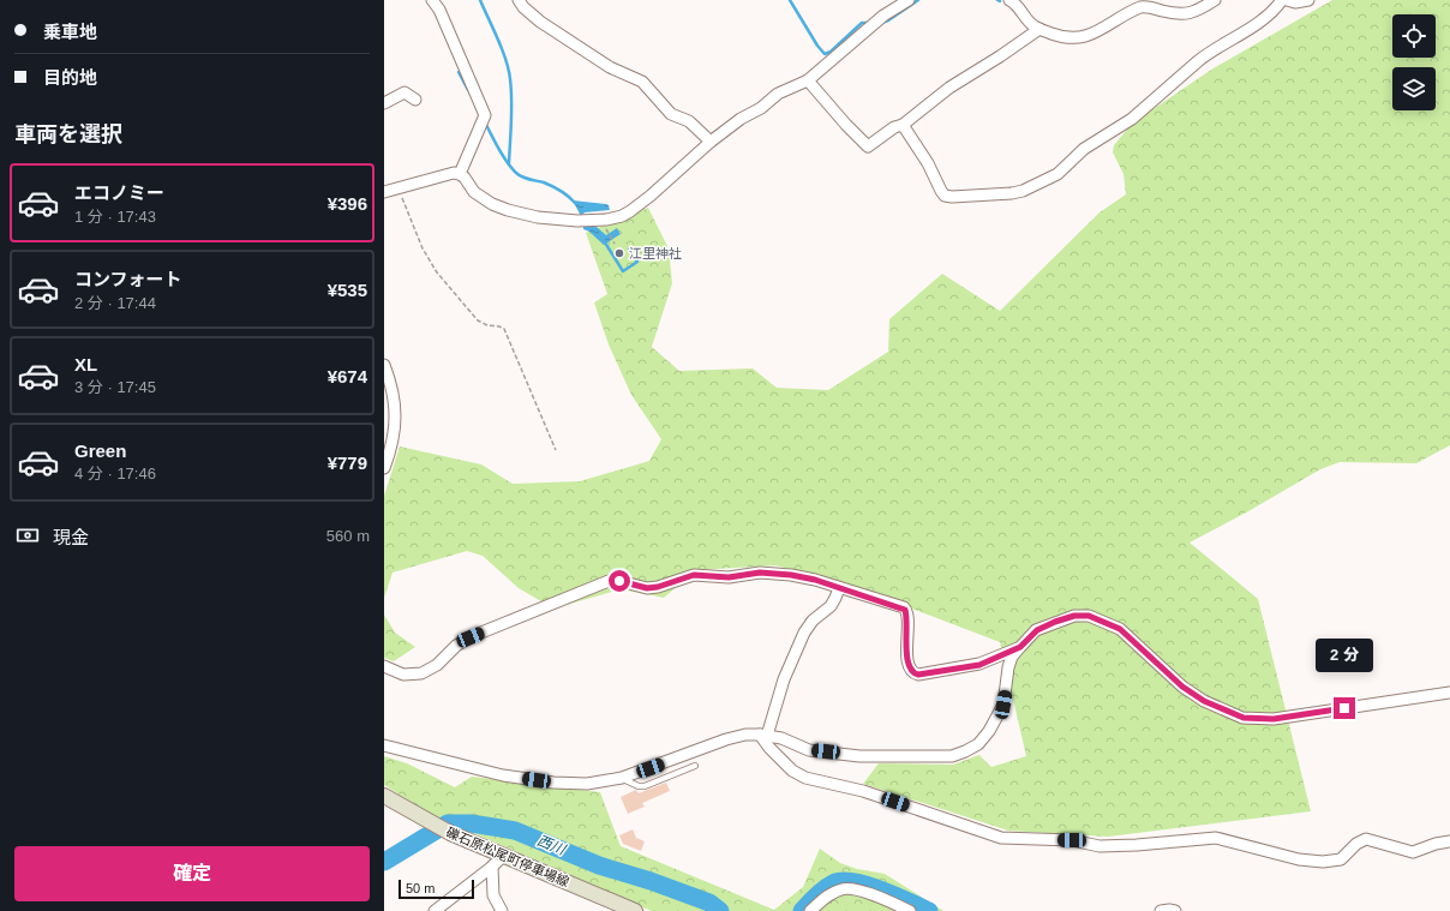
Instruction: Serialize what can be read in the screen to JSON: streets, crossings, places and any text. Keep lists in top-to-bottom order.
{
  "streets": {
    "main road": ["礫石原松尾町停車場線"]
  },
  "water": ["西川"],
  "places": ["江里神社"],
  "scale_bar": "50 m",
  "page": {
    "banner": ["乗車地", "目的地"],
    "heading": "車両を選択",
    "list": [
      {
        "name": "エコノミー",
        "note": "1 分 · 17:43",
        "value": "¥396"
      },
      {
        "name": "コンフォート",
        "note": "2 分 · 17:44",
        "value": "¥535"
      },
      {
        "name": "XL",
        "note": "3 分 · 17:45",
        "value": "¥674"
      },
      {
        "name": "Green",
        "note": "4 分 · 17:46",
        "value": "¥779"
      }
    ],
    "pay": ["現金", "560 m"],
    "bubble": "2 分",
    "buttons": "確定",
    "scale": "50 m"
  }
}
